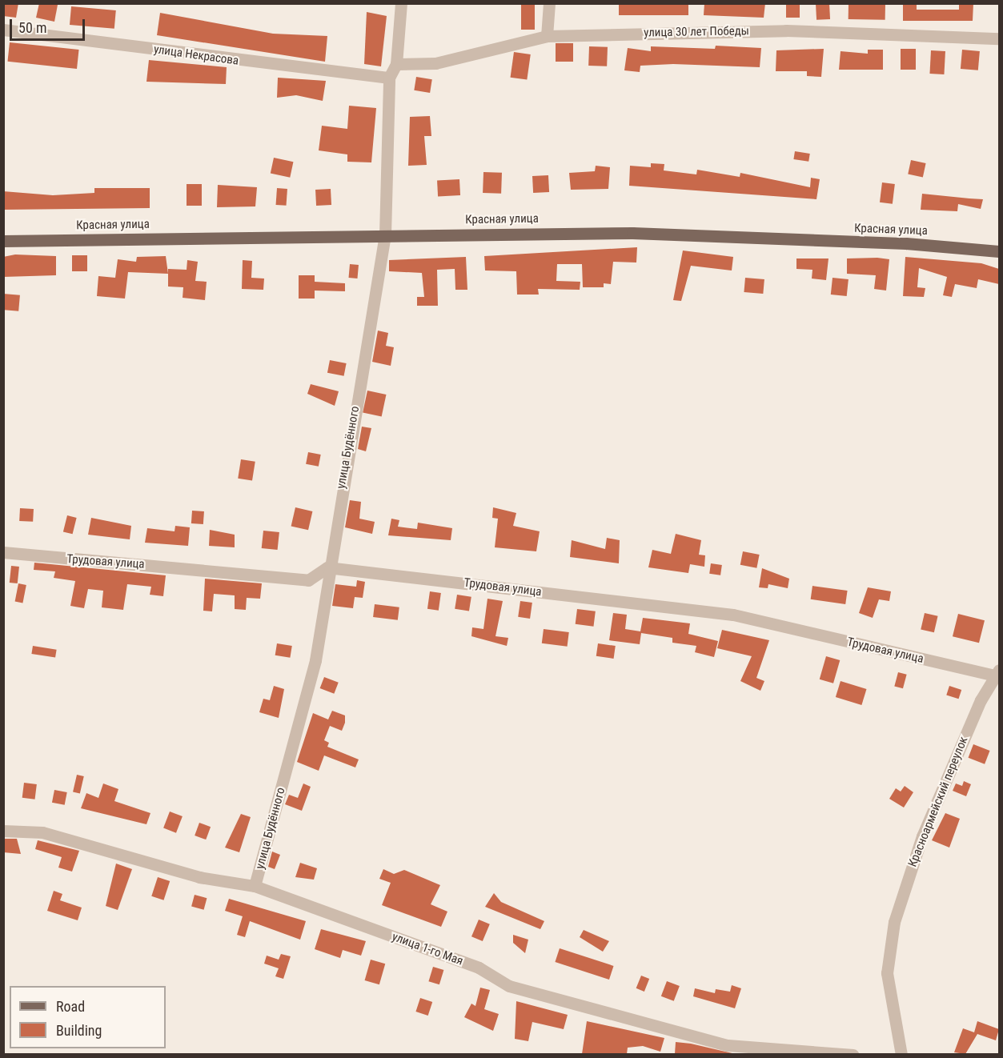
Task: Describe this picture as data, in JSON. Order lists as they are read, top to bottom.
{
  "streets": {
    "main road": ["Красная улица"],
    "street": [
      "улица 30 лет Победы",
      "улица Некрасова",
      "улица Будённого",
      "Трудовая улица",
      "Красноармейский переулок",
      "улица 1-го Мая"
    ]
  },
  "crossings": [
    ["улица 30 лет Победы", "улица Будённого"],
    ["улица Некрасова", "улица Будённого"],
    ["Красная улица", "улица Будённого"],
    ["улица Будённого", "Трудовая улица"],
    ["улица Будённого", "улица 1-го Мая"],
    ["Трудовая улица", "Красноармейский переулок"]
  ],
  "legend": ["Road", "Building"],
  "scale_bar": "50 m"
}
